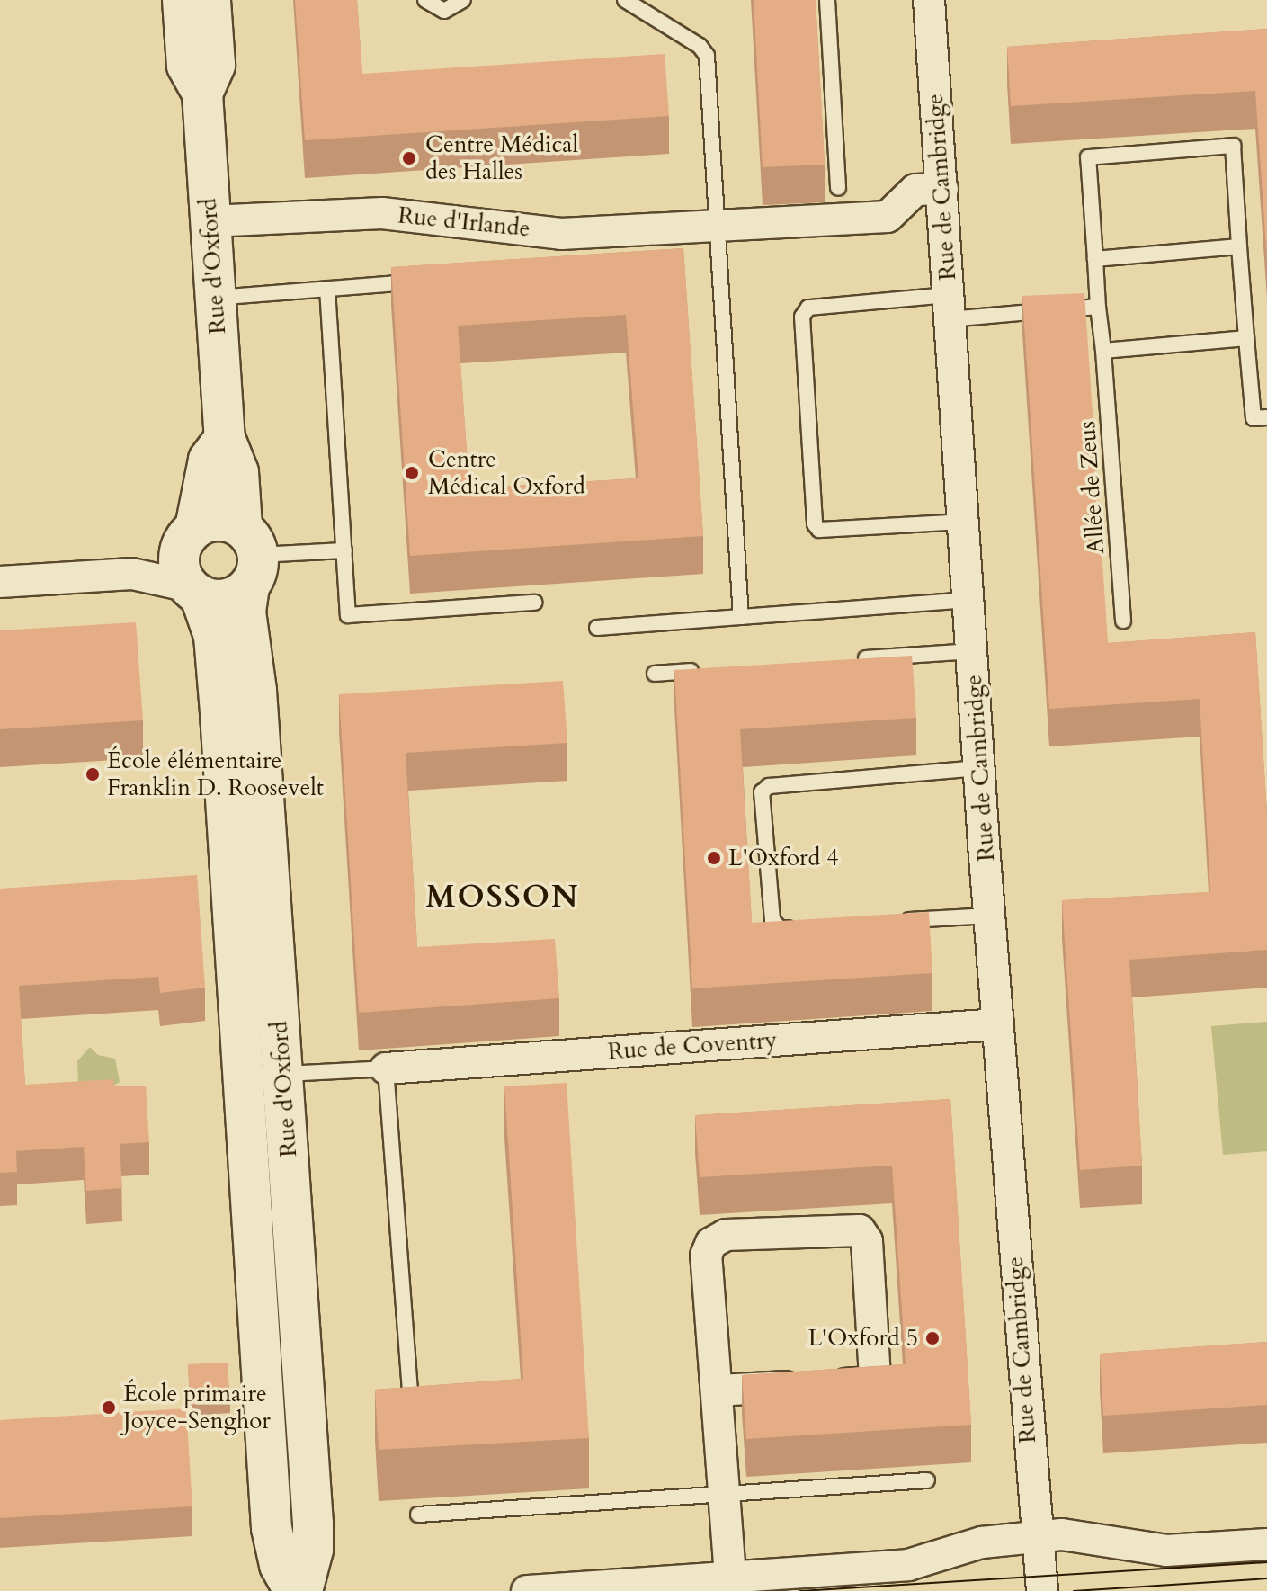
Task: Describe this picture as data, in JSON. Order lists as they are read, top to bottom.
{
  "streets": {
    "street": [
      "Rue de Cambridge",
      "Rue d'Irlande",
      "Rue d'Oxford",
      "Rue de Coventry"
    ],
    "lane": ["Allée de Zeus"]
  },
  "crossings": [
    ["Rue de Cambridge", "Rue d'Irlande"],
    ["Rue de Cambridge", "Rue de Coventry"],
    ["Rue d'Irlande", "Rue d'Oxford"]
  ],
  "districts": ["MOSSON"],
  "places": [
    "Centre Médical des Halles",
    "Centre Médical Oxford",
    "École élémentaire Franklin D. Roosevelt",
    "L'Oxford 4",
    "L'Oxford 5",
    "École primaire Joyce-Senghor"
  ]
}
